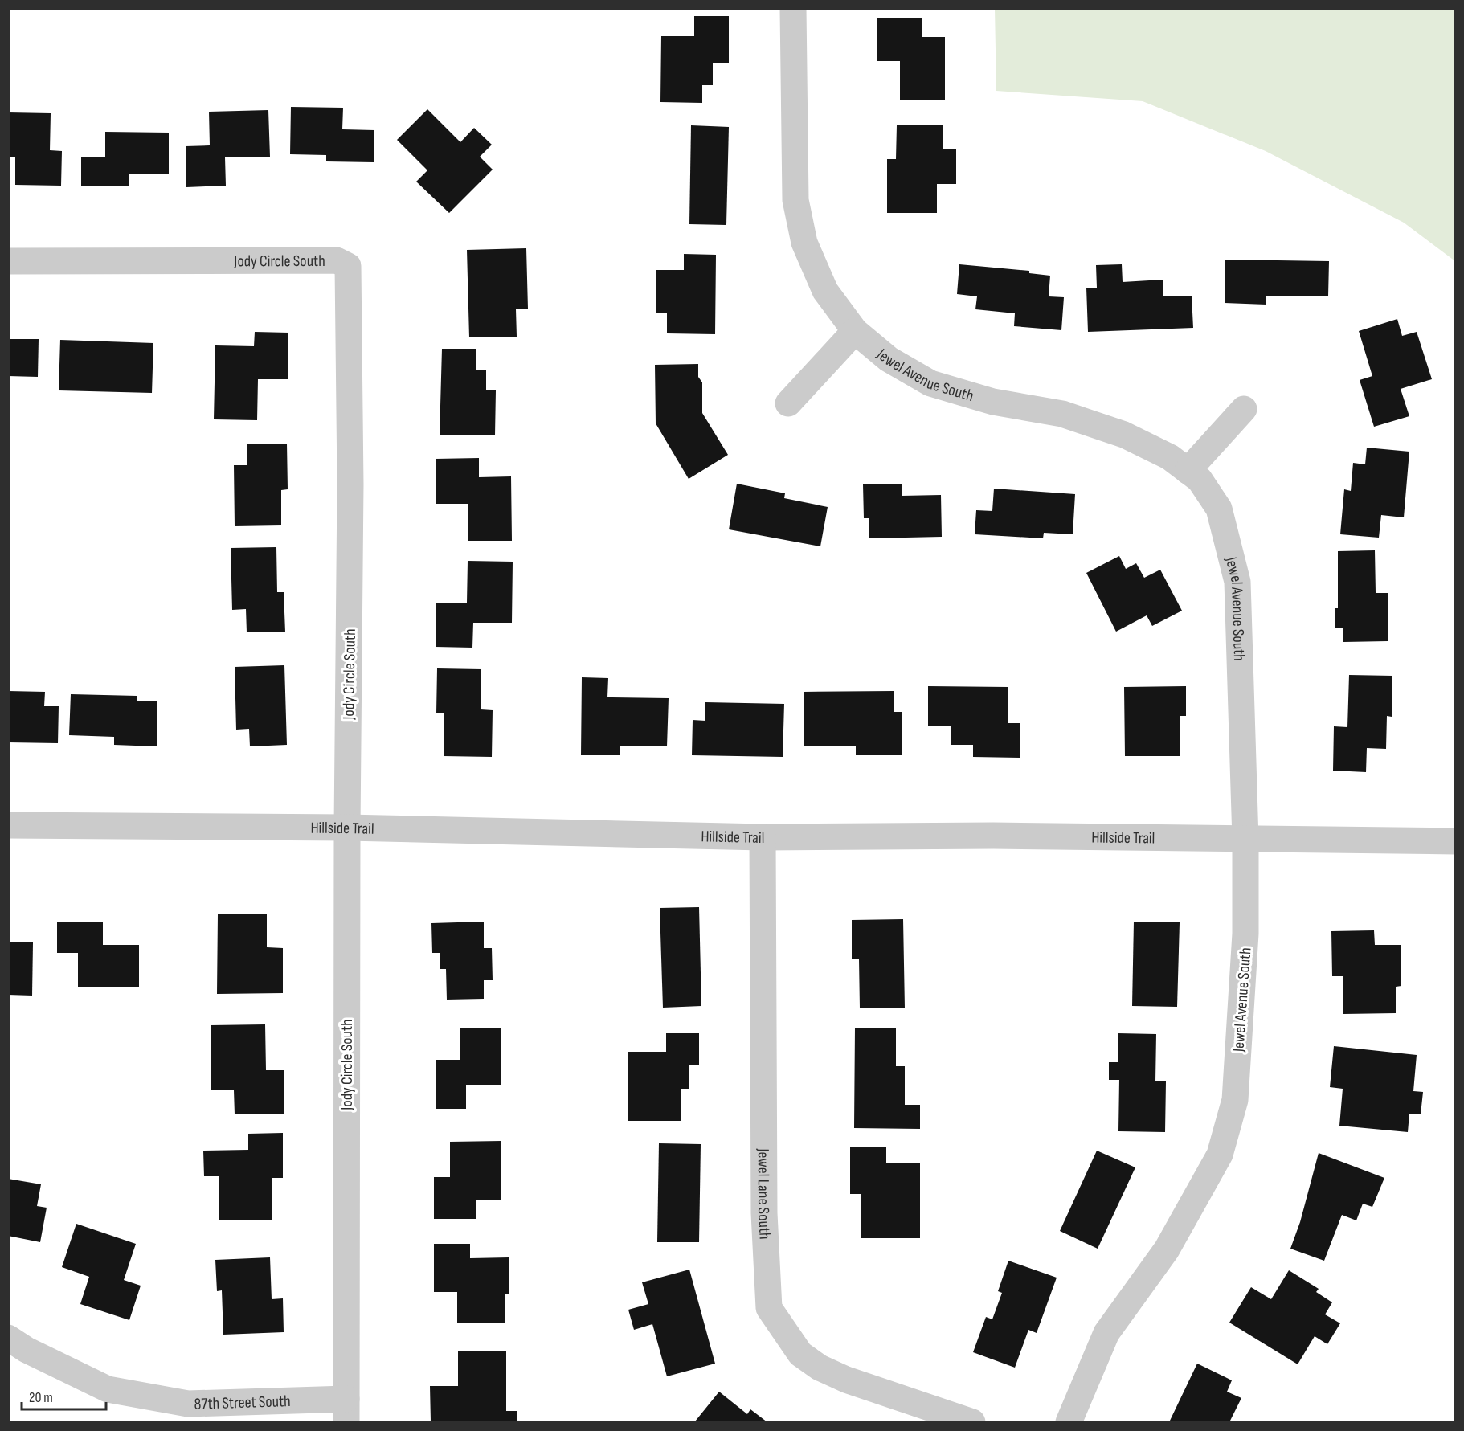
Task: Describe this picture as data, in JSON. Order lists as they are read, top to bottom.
{
  "streets": {
    "street": [
      "Jody Circle South",
      "Jewel Avenue South",
      "Hillside Trail",
      "Jewel Lane South",
      "87th Street South"
    ]
  },
  "crossings": [
    ["Jody Circle South", "Hillside Trail"],
    ["Jody Circle South", "87th Street South"],
    ["Jewel Avenue South", "Hillside Trail"],
    ["Hillside Trail", "Jewel Lane South"]
  ],
  "scale_bar": "20 m"
}
